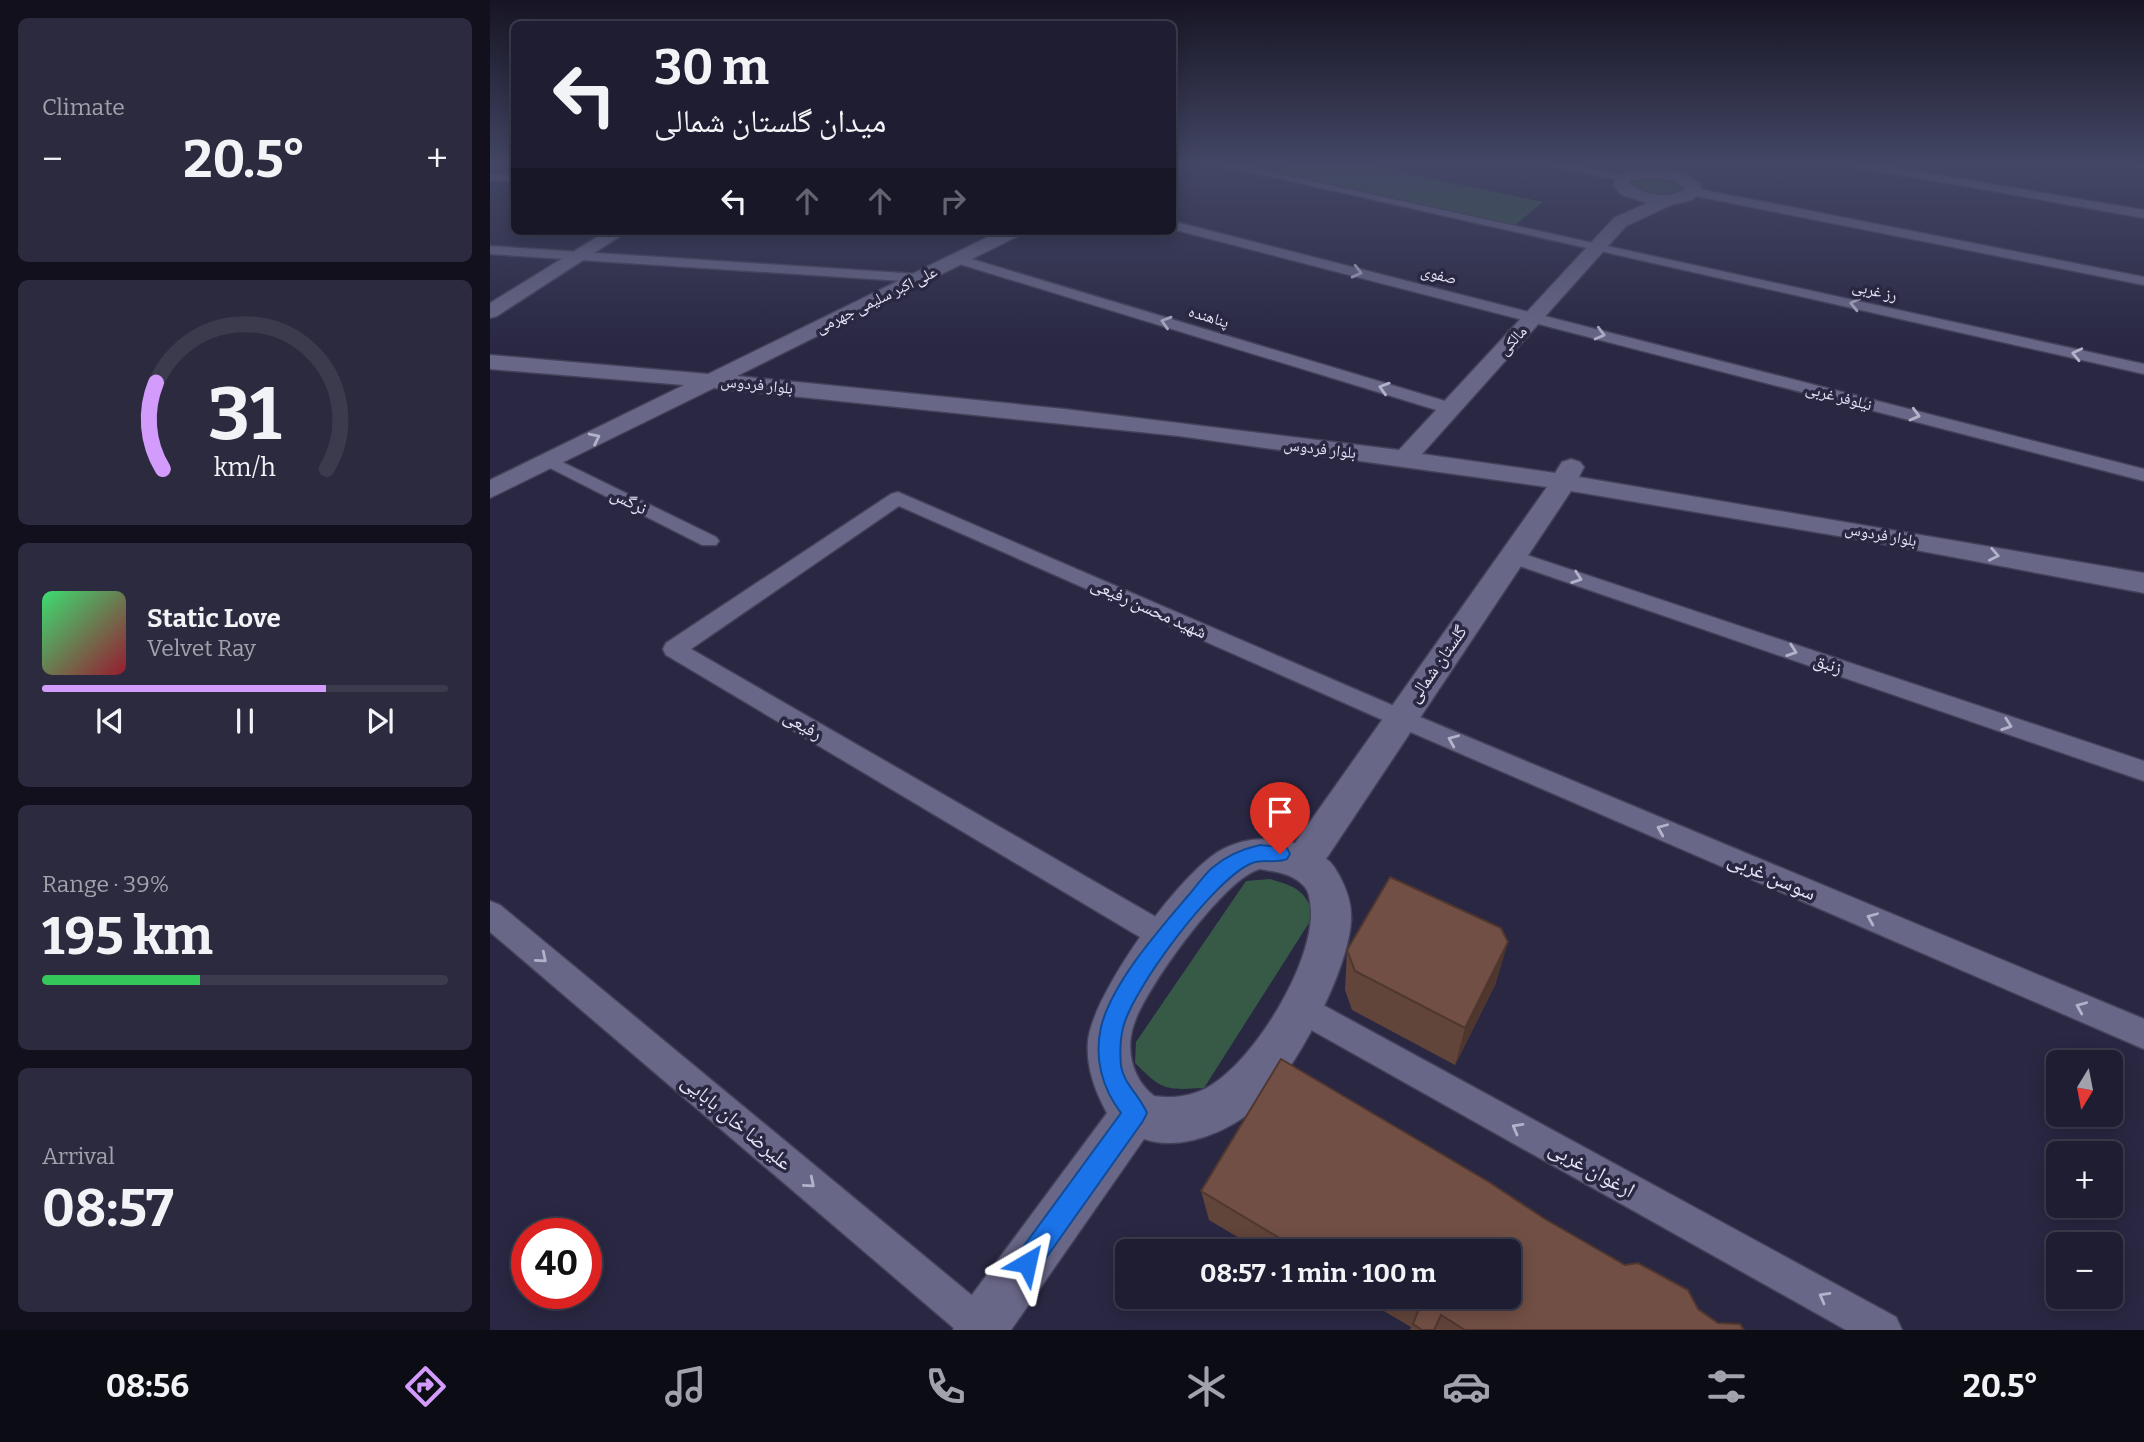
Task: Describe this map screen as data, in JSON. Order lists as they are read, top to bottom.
{
  "streets": {
    "main road": [
      "علی اکبر سلیمی جهرمی",
      "مالکی",
      "بلوار فردوس",
      "گلستان شمالی"
    ],
    "street": [
      "صفوی",
      "رز غربی",
      "پناهنده",
      "نیلوفر غربی",
      "نرگس",
      "شهید محسن رفیعی",
      "زنبق",
      "رفیعی",
      "سوسن غربی",
      "علیرضا خان بابایی",
      "ارغوان غربی"
    ]
  },
  "crossings": [
    ["صفوی", "مالکی"],
    ["صفوی", "نیلوفر غربی"],
    ["رز غربی", "مالکی"],
    ["علی اکبر سلیمی جهرمی", "پناهنده"],
    ["علی اکبر سلیمی جهرمی", "بلوار فردوس"],
    ["پناهنده", "مالکی"],
    ["مالکی", "بلوار فردوس"],
    ["مالکی", "نیلوفر غربی"],
    ["بلوار فردوس", "گلستان شمالی"],
    ["شهید محسن رفیعی", "گلستان شمالی"],
    ["شهید محسن رفیعی", "رفیعی"],
    ["شهید محسن رفیعی", "سوسن غربی"],
    ["گلستان شمالی", "زنبق"],
    ["گلستان شمالی", "سوسن غربی"]
  ],
  "one_way": [
    "صفوی",
    "پناهنده",
    "زنبق",
    "سوسن غربی",
    "علیرضا خان بابایی",
    "ارغوان غربی"
  ],
  "north": "bottom",
  "page": {
    "tile": [
      "Climate",
      ["Range · 39%", "195 km"],
      ["Arrival", "08:57"]
    ],
    "turn": ["30 m", "میدان گلستان شمالی"],
    "heat": ["−", "20.5°", "+"],
    "song": ["Static Love", "Velvet Ray"],
    "map_buttons": ["+", "−"],
    "limit": "40",
    "trip": "08:57 · 1 min · 100 m",
    "tabs": ["08:56", "20.5°"],
    "gauge": ["31", "km/h"]
  }
}
